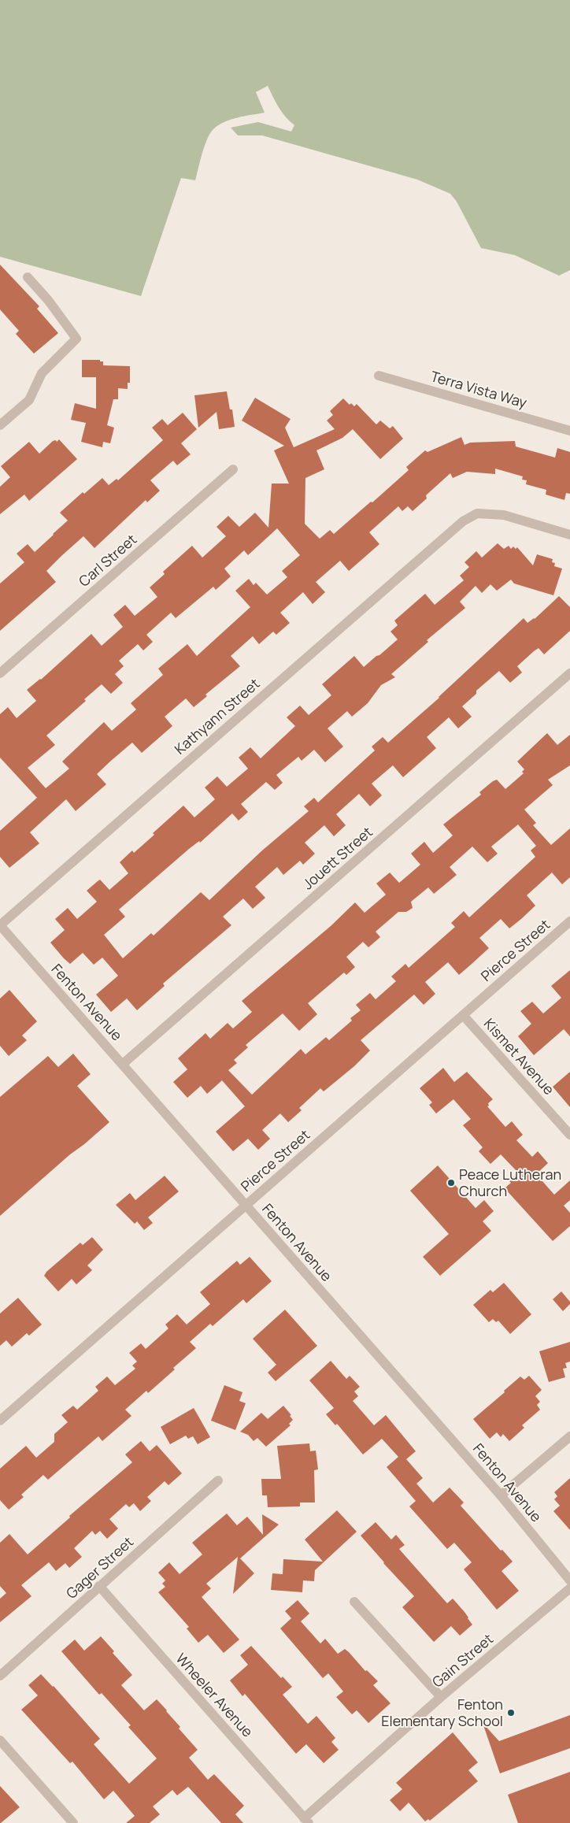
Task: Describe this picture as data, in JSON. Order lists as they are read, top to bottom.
{
  "streets": {
    "street": [
      "Terra Vista Way",
      "Carl Street",
      "Kathyann Street",
      "Jouett Street",
      "Pierce Street",
      "Fenton Avenue",
      "Kismet Avenue",
      "Gager Street",
      "Gain Street",
      "Wheeler Avenue"
    ]
  },
  "crossings": [
    ["Kathyann Street", "Fenton Avenue"],
    ["Jouett Street", "Fenton Avenue"],
    ["Pierce Street", "Fenton Avenue"],
    ["Pierce Street", "Kismet Avenue"],
    ["Gager Street", "Wheeler Avenue"],
    ["Gain Street", "Wheeler Avenue"]
  ],
  "places": ["Peace Lutheran Church", "Fenton Elementary School"]
}
